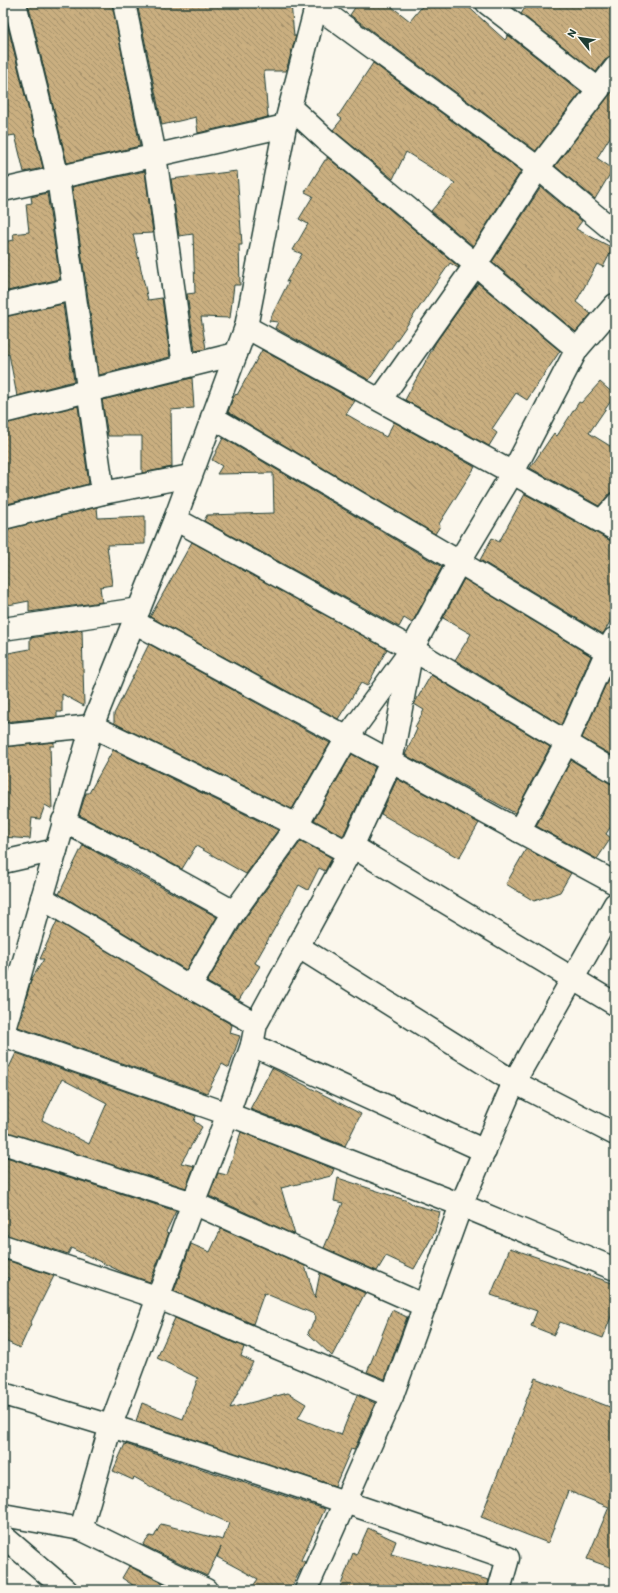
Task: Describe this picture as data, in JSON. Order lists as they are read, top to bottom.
{
  "north": "top left"
}
